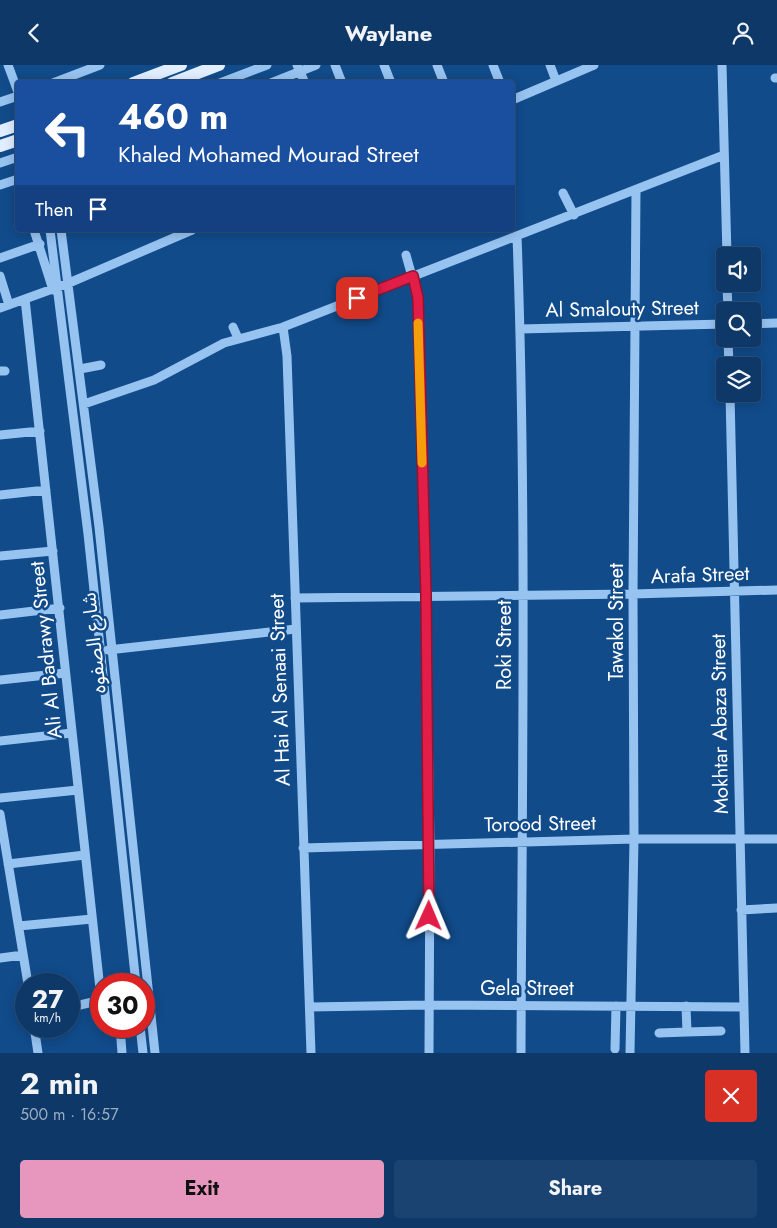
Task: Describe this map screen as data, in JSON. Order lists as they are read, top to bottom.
{
  "streets": {
    "street": [
      "Al Smalouty Street",
      "Arafa Street",
      "Tawakol Street",
      "شارع الصفوه",
      "Roki Street",
      "Ali Al Badrawy Street",
      "Al Hai Al Senaai Street",
      "Mokhtar Abaza Street",
      "Torood Street",
      "Gela Street"
    ]
  },
  "crossings": [
    ["Al Smalouty Street", "Tawakol Street"],
    ["Al Smalouty Street", "Roki Street"],
    ["Arafa Street", "Tawakol Street"],
    ["Arafa Street", "Roki Street"],
    ["Arafa Street", "Al Hai Al Senaai Street"],
    ["Arafa Street", "Mokhtar Abaza Street"],
    ["Tawakol Street", "Torood Street"],
    ["Tawakol Street", "Gela Street"],
    ["Roki Street", "Torood Street"],
    ["Roki Street", "Gela Street"],
    ["Al Hai Al Senaai Street", "Torood Street"],
    ["Al Hai Al Senaai Street", "Gela Street"],
    ["Mokhtar Abaza Street", "Torood Street"],
    ["Mokhtar Abaza Street", "Gela Street"]
  ],
  "page": {
    "header": "Waylane",
    "turn": ["460 m", "Khaled Mohamed Mourad Street"],
    "then": "Then",
    "speed": "27 km/h",
    "limit": "30",
    "heading": ["2 min", "500 m · 16:57"],
    "buttons": ["Exit", "Share"]
  }
}
